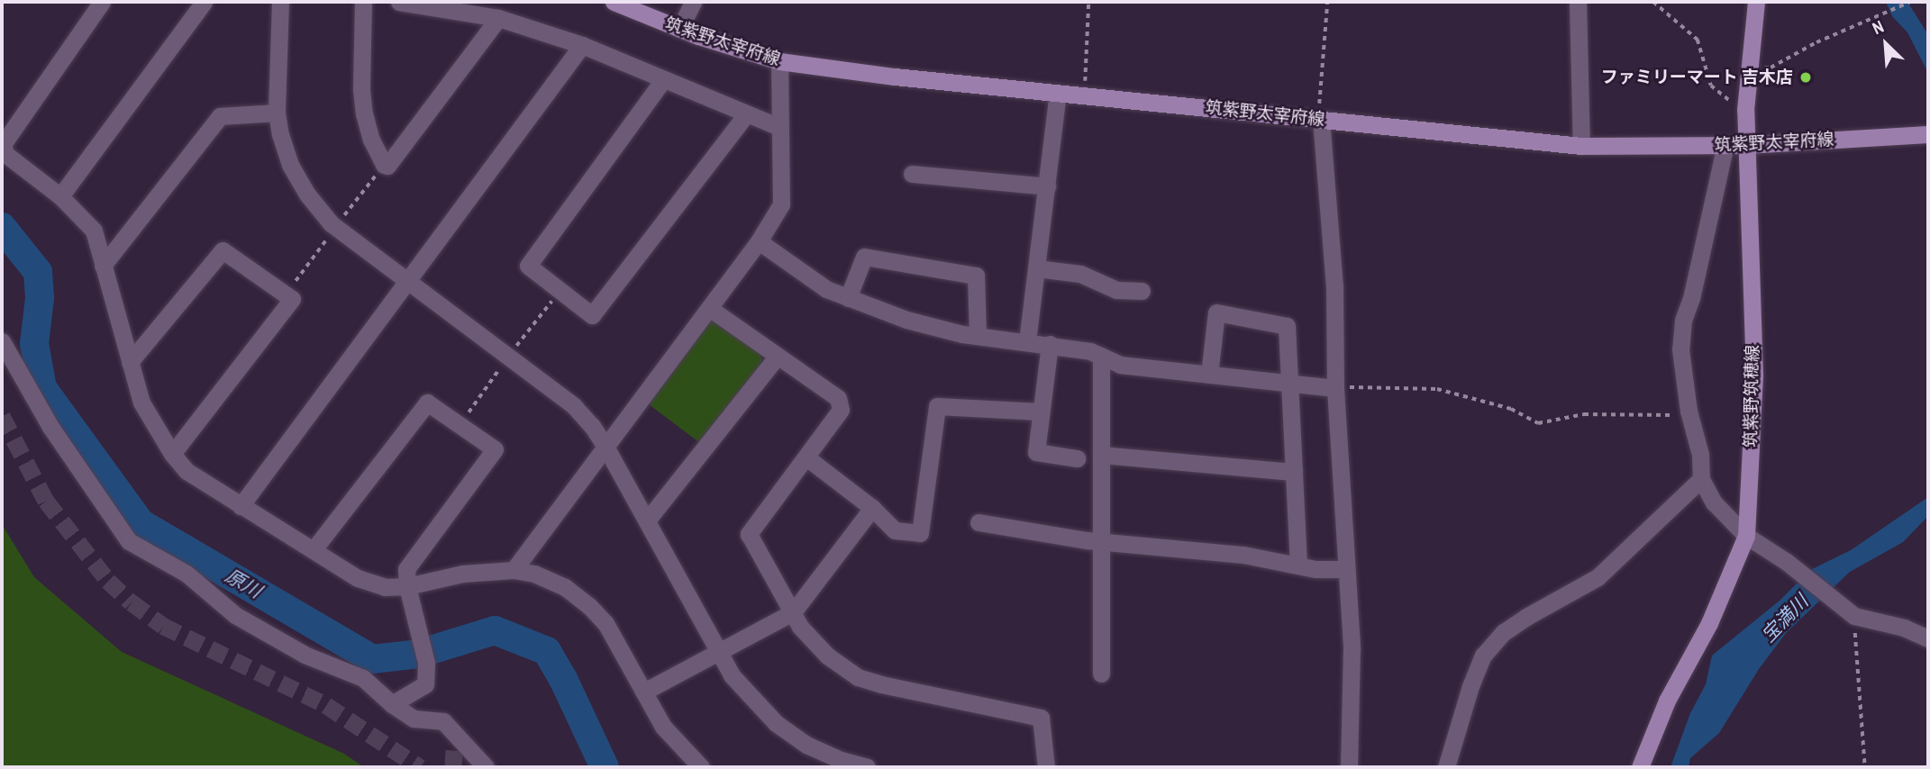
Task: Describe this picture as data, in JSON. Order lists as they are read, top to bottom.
{
  "streets": {
    "main road": ["筑紫野太宰府線", "筑紫野筑穂線"]
  },
  "crossings": [
    ["筑紫野太宰府線", "筑紫野筑穂線"]
  ],
  "water": ["原川", "宝満川"],
  "places": ["ファミリーマート 吉木店"],
  "north": "top left"
}
